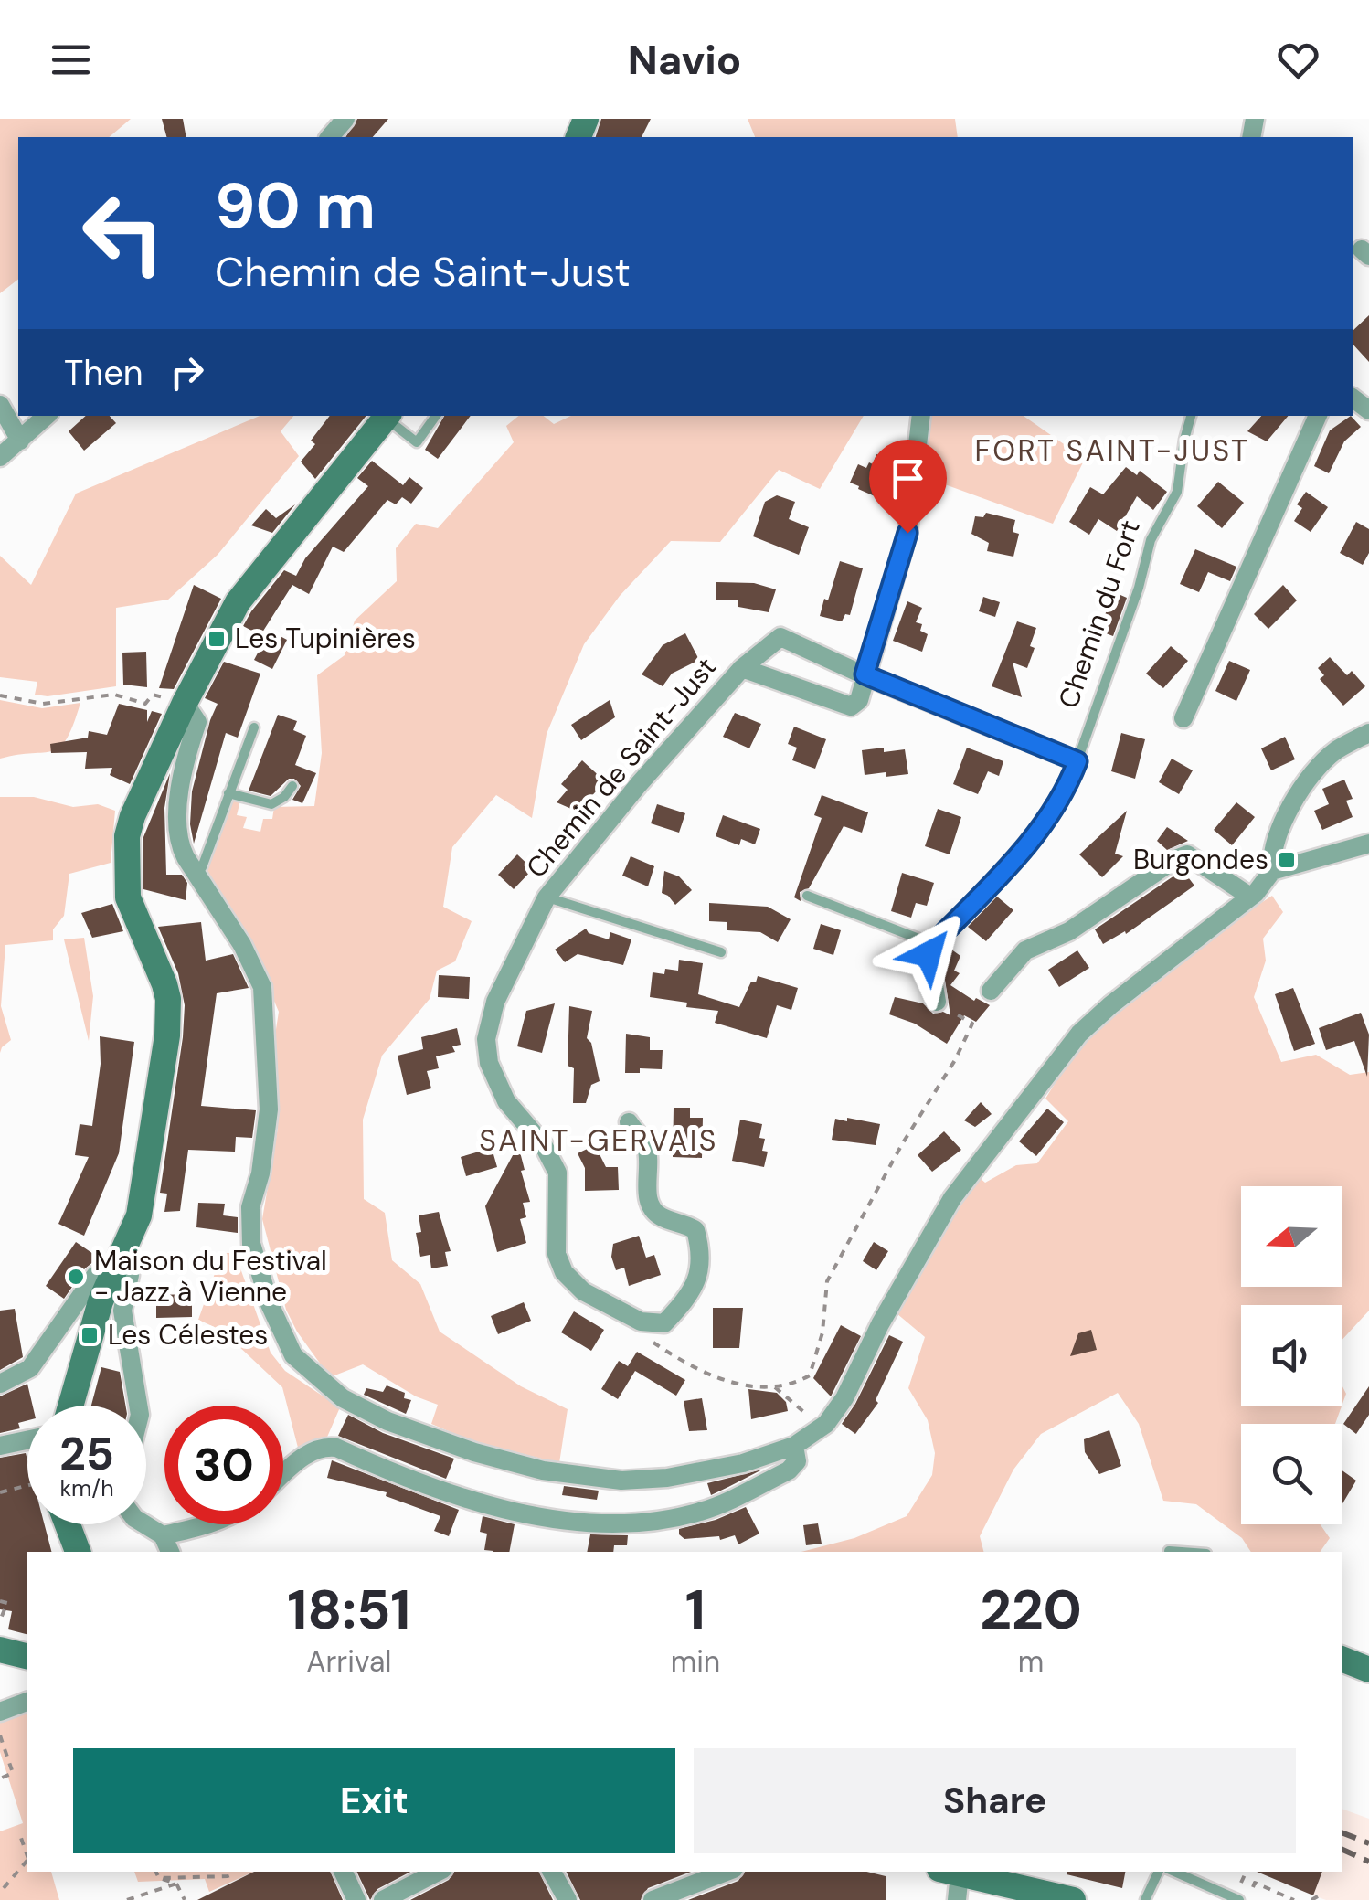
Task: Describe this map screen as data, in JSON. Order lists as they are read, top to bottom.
{
  "streets": {
    "street": ["Chemin du Fort", "Chemin de Saint-Just"]
  },
  "crossings": [
    ["Chemin du Fort", "Chemin de Saint-Just"]
  ],
  "districts": ["FORT SAINT-JUST", "SAINT-GERVAIS"],
  "places": {
    "transit": ["Les Tupinières", "Burgondes", "Les Célestes"],
    "other": ["Maison du Festival - Jazz à Vienne"]
  },
  "north": "left",
  "page": {
    "header": "Navio",
    "turn": ["90 m", "Chemin de Saint-Just"],
    "then": "Then",
    "speed": "25 km/h",
    "limit": "30",
    "eta": [
      "18:51",
      "Arrival",
      "1",
      "min",
      "220",
      "m"
    ],
    "buttons": ["Exit", "Share"]
  }
}
